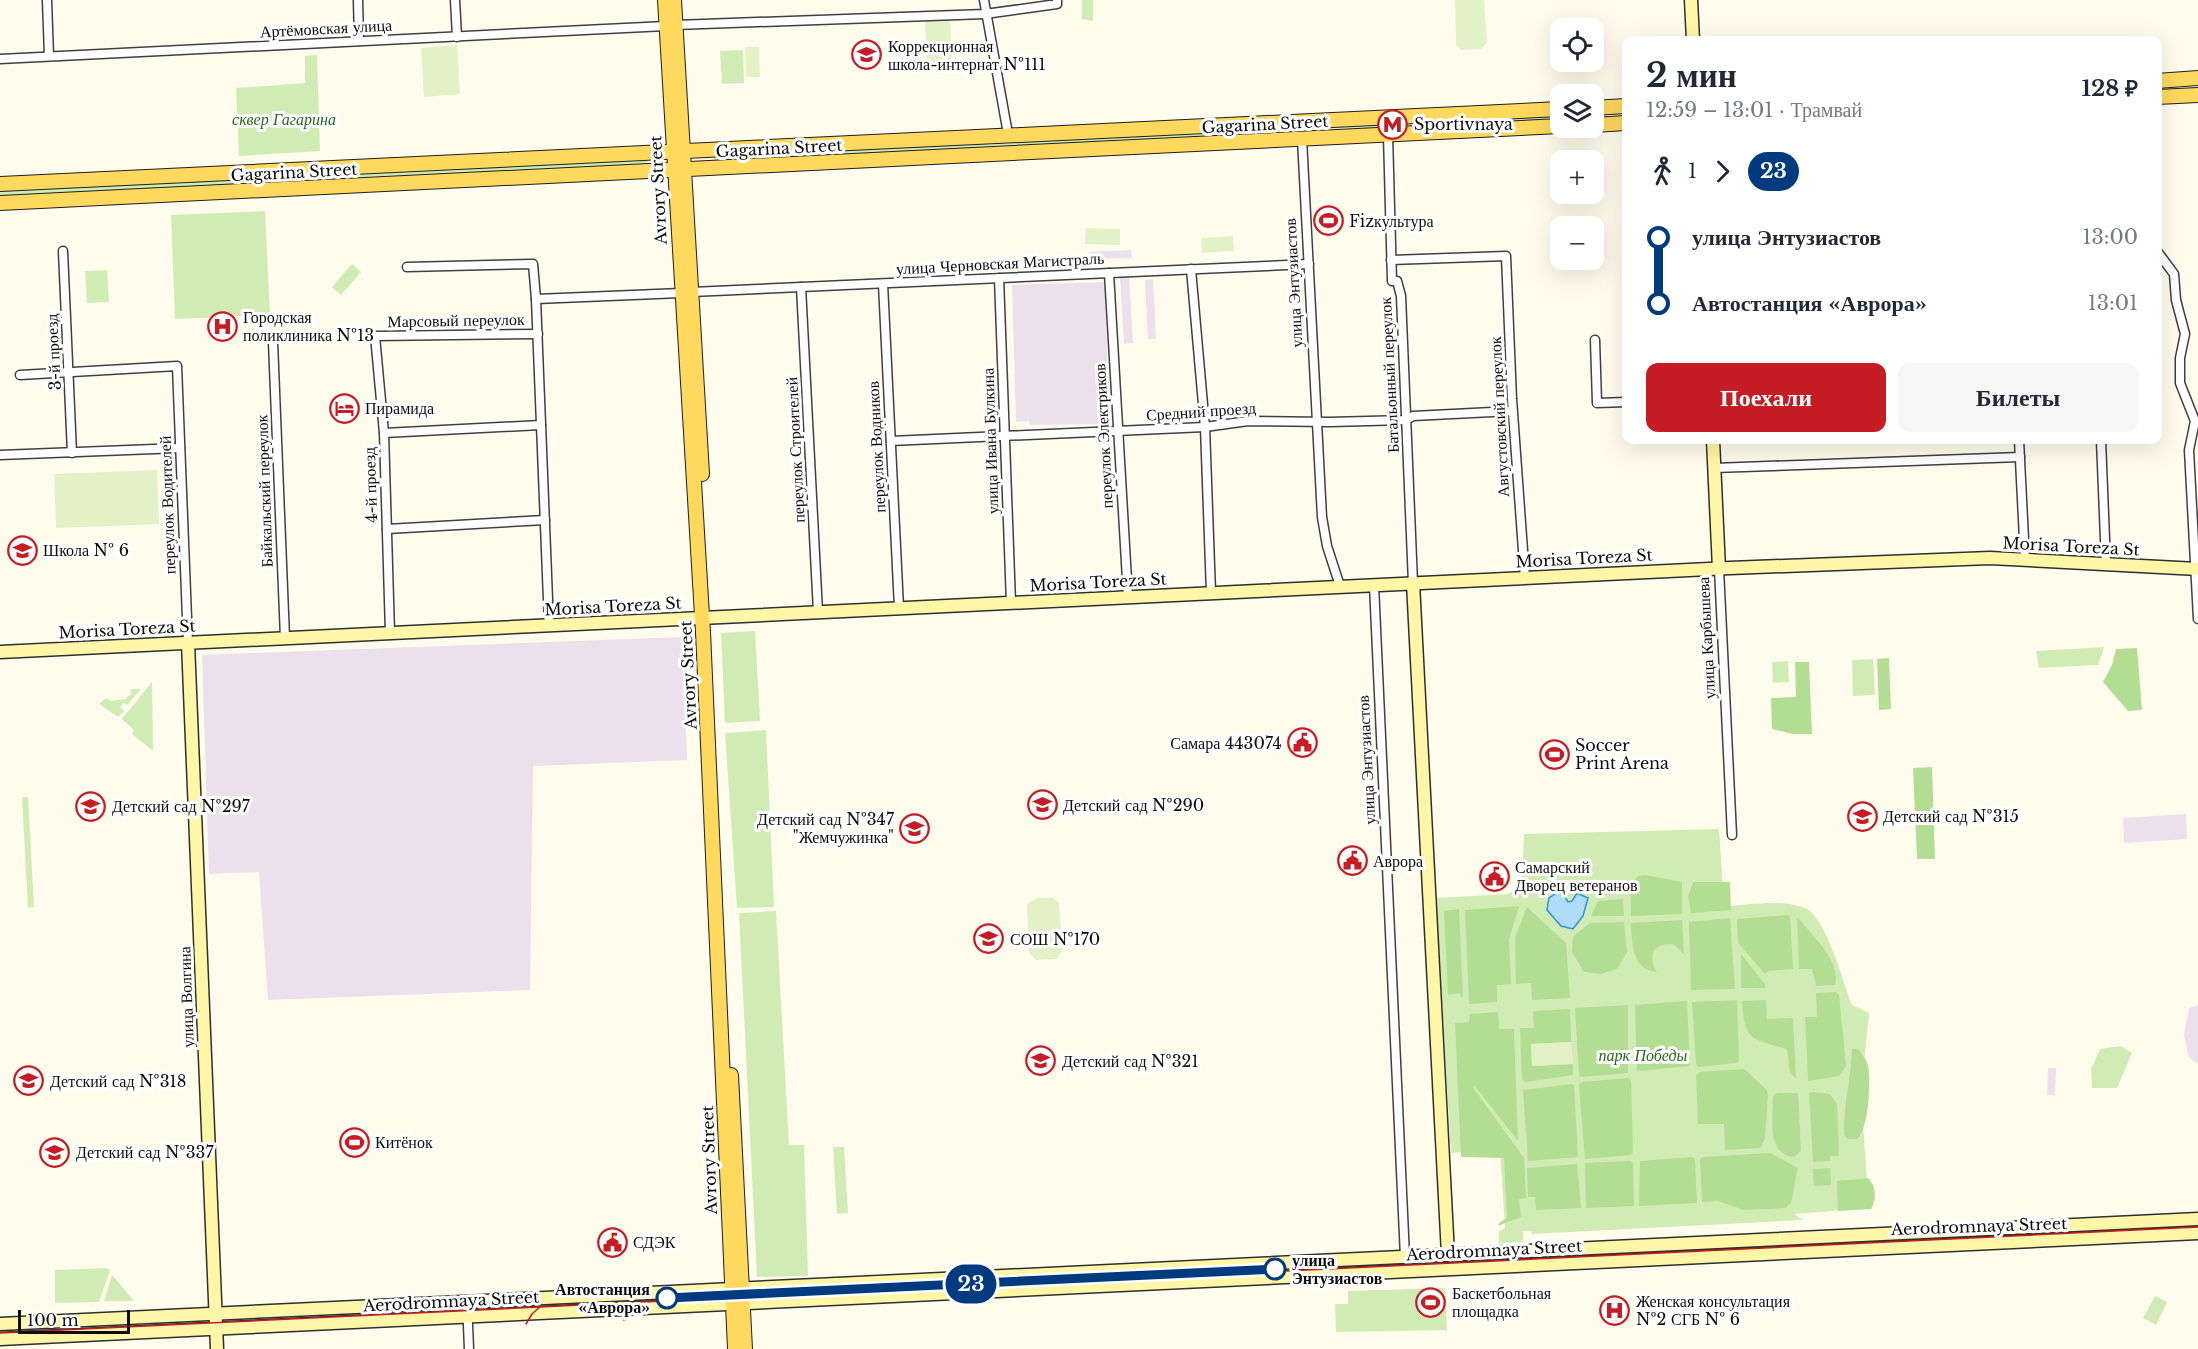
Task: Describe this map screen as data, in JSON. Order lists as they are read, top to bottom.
{
  "streets": {
    "main road": [
      "Gagarina Street",
      "Avrory Street",
      "улица Энтузиастов",
      "Morisa Toreza St",
      "улица Карбышева",
      "улица Волгина",
      "Aerodromnaya Street"
    ],
    "street": [
      "Артёмовская улица",
      "улица Черновская Магистраль",
      "Марсовый переулок",
      "3-й проезд",
      "Батальонный переулок",
      "Средний проезд",
      "Августовский переулок",
      "переулок Электриков",
      "улица Ивана Булкина",
      "переулок Водников",
      "переулок Строителей",
      "4-й проезд",
      "Байкальский переулок",
      "переулок Водителей"
    ]
  },
  "crossings": [
    ["Артёмовская улица", "Avrory Street"],
    ["Gagarina Street", "Avrory Street"],
    ["Gagarina Street", "улица Энтузиастов"],
    ["Gagarina Street", "Батальонный переулок"],
    ["Avrory Street", "улица Черновская Магистраль"],
    ["Avrory Street", "Morisa Toreza St"],
    ["Avrory Street", "Aerodromnaya Street"],
    ["улица Черновская Магистраль", "улица Энтузиастов"],
    ["улица Черновская Магистраль", "переулок Электриков"],
    ["улица Черновская Магистраль", "улица Ивана Булкина"],
    ["улица Черновская Магистраль", "переулок Водников"],
    ["улица Черновская Магистраль", "переулок Строителей"],
    ["улица Энтузиастов", "Средний проезд"],
    ["улица Энтузиастов", "Morisa Toreza St"],
    ["улица Энтузиастов", "Aerodromnaya Street"],
    ["Марсовый переулок", "4-й проезд"],
    ["3-й проезд", "переулок Водителей"],
    ["Батальонный переулок", "Средний проезд"],
    ["Батальонный переулок", "Августовский переулок"],
    ["Батальонный переулок", "Morisa Toreza St"],
    ["Средний проезд", "Августовский переулок"],
    ["Средний проезд", "переулок Электриков"],
    ["Средний проезд", "улица Ивана Булкина"],
    ["Средний проезд", "переулок Водников"],
    ["Августовский переулок", "Morisa Toreza St"],
    ["переулок Электриков", "Morisa Toreza St"],
    ["улица Ивана Булкина", "Morisa Toreza St"],
    ["переулок Водников", "Morisa Toreza St"],
    ["переулок Строителей", "Morisa Toreza St"],
    ["4-й проезд", "Morisa Toreza St"],
    ["Байкальский переулок", "Morisa Toreza St"],
    ["переулок Водителей", "Morisa Toreza St"],
    ["переулок Водителей", "улица Волгина"],
    ["Morisa Toreza St", "улица Карбышева"],
    ["Morisa Toreza St", "улица Волгина"],
    ["улица Волгина", "Aerodromnaya Street"]
  ],
  "parks": ["сквер Гагарина", "парк Победы"],
  "places": {
    "school or university": [
      "Коррекционная школа-интернат №111",
      "Школа № 6",
      "Детский сад №290",
      "Детский сад №297",
      "Детский сад №315",
      "Детский сад №347 \"Жемчужинка\"",
      "СОШ №170",
      "Детский сад №321",
      "Детский сад №318",
      "Детский сад №337"
    ],
    "metro station": ["Sportivnaya"],
    "sports": [
      "Fizкультура",
      "Soccer Print Arena",
      "Китёнок",
      "Баскетбольная площадка"
    ],
    "hospital": ["Городская поликлиника №13", "Женская консультация №2 СГБ № 6"],
    "hotel": ["Пирамида"],
    "public building": [
      "Самара 443074",
      "Аврора",
      "Самарский Дворец ветеранов",
      "СДЭК"
    ],
    "other": ["улица Энтузиастов", "Автостанция «Аврора»"]
  },
  "lines": ["tram line 23"],
  "scale_bar": "100 m",
  "page": {
    "on_map": "23",
    "map_buttons": ["+", "−"],
    "heading": ["2 мин", "12:59 – 13:01 · Трамвай", "128 ₽"],
    "legs": ["1", "23"],
    "list": [
      {
        "name": "улица Энтузиастов",
        "value": "13:00"
      },
      {
        "name": "Автостанция «Аврора»",
        "value": "13:01"
      }
    ],
    "buttons": ["Поехали", "Билеты"],
    "scale": "100 m"
  }
}
